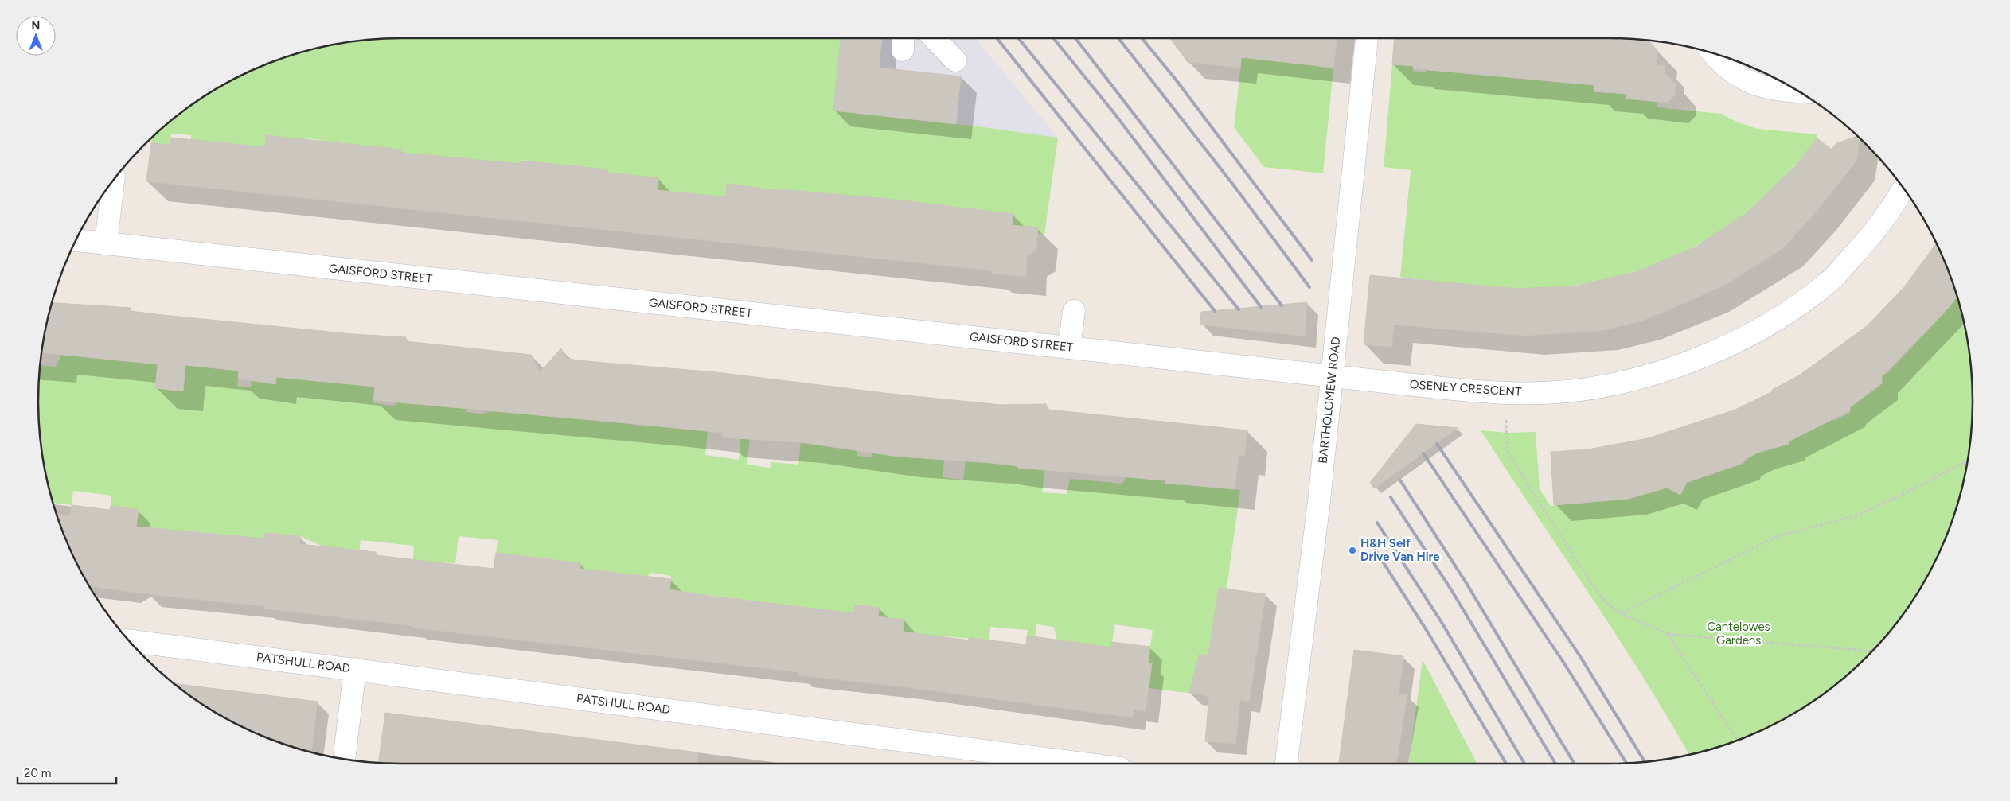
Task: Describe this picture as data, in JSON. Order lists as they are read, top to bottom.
{
  "streets": {
    "street": [
      "GAISFORD STREET",
      "OSENEY CRESCENT",
      "BARTHOLOMEW ROAD",
      "PATSHULL ROAD"
    ]
  },
  "crossings": [
    ["GAISFORD STREET", "OSENEY CRESCENT"],
    ["GAISFORD STREET", "BARTHOLOMEW ROAD"],
    ["OSENEY CRESCENT", "BARTHOLOMEW ROAD"]
  ],
  "parks": ["Cantelowes Gardens"],
  "places": ["H&H Self Drive Van Hire"],
  "scale_bar": "20 m",
  "north": "top"
}
